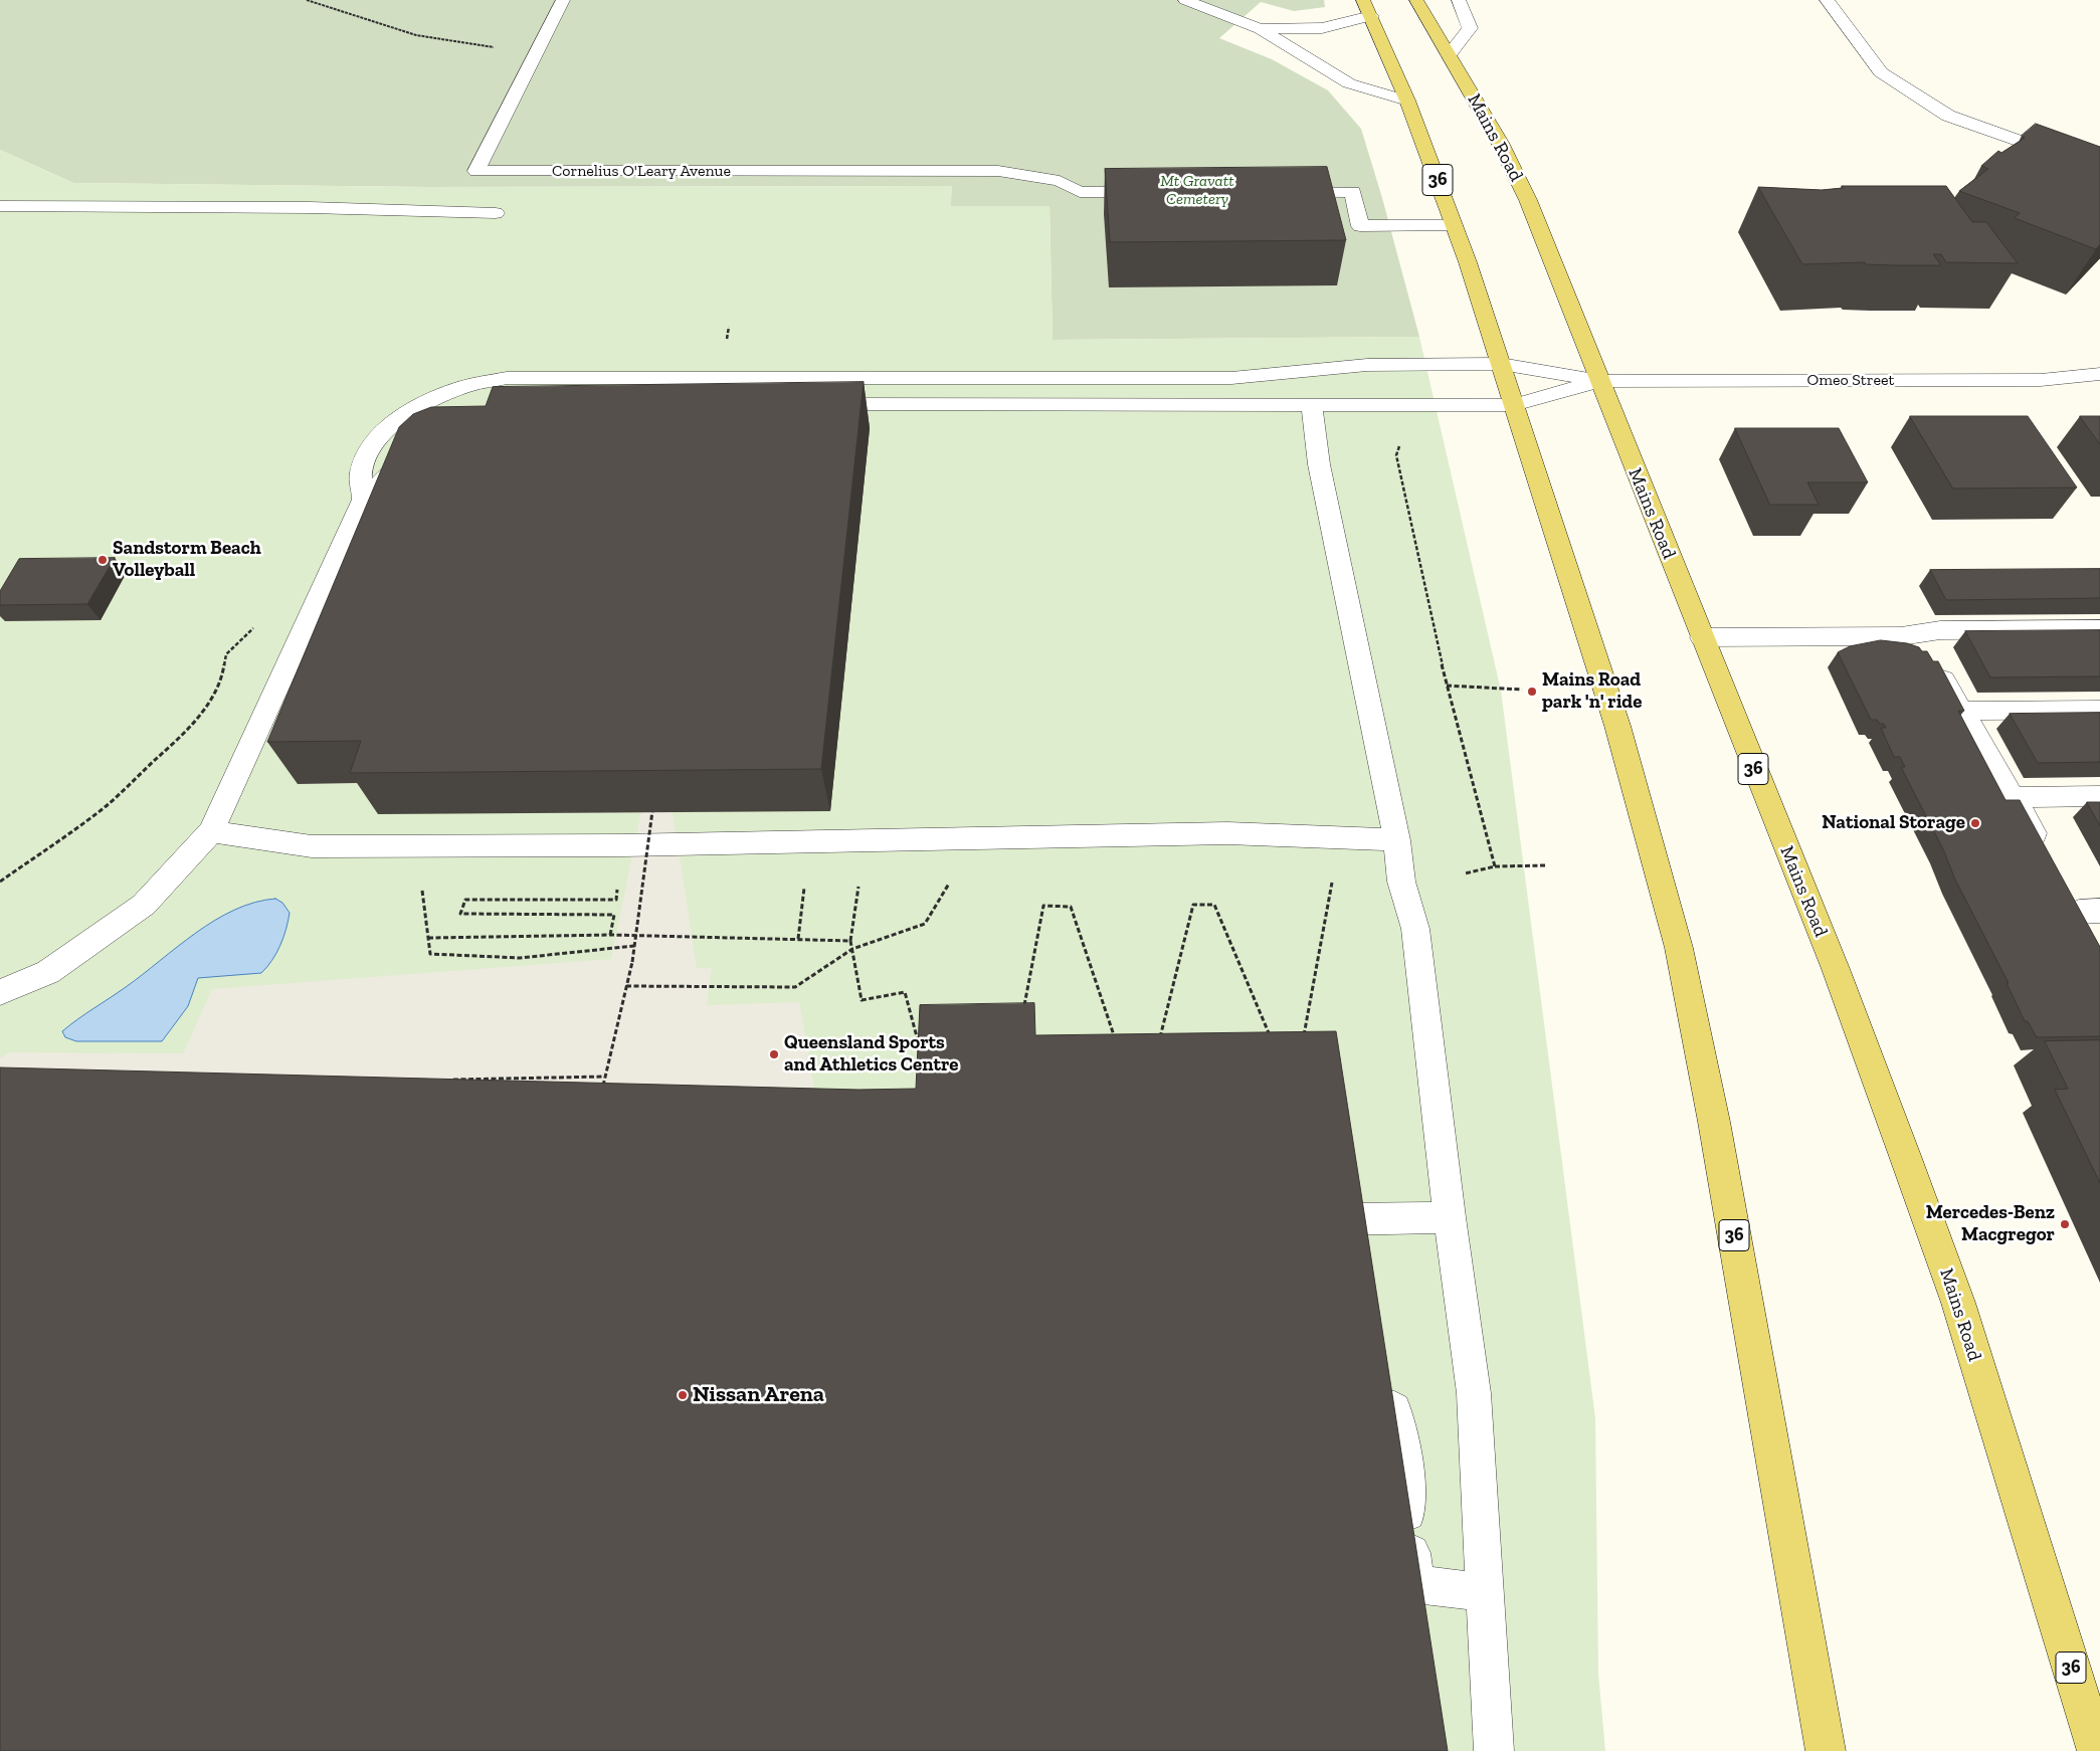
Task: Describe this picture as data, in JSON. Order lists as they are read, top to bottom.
{
  "streets": {
    "main road": ["Mains Road", "36"],
    "street": ["Cornelius O'Leary Avenue", "Omeo Street"]
  },
  "crossings": [
    ["Mains Road", "Omeo Street"]
  ],
  "parks": ["Mt Gravatt Cemetery"],
  "places": [
    "Sandstorm Beach Volleyball",
    "Mains Road park 'n' ride",
    "National Storage",
    "Queensland Sports and Athletics Centre",
    "Mercedes-Benz Macgregor",
    "Nissan Arena"
  ]
}
